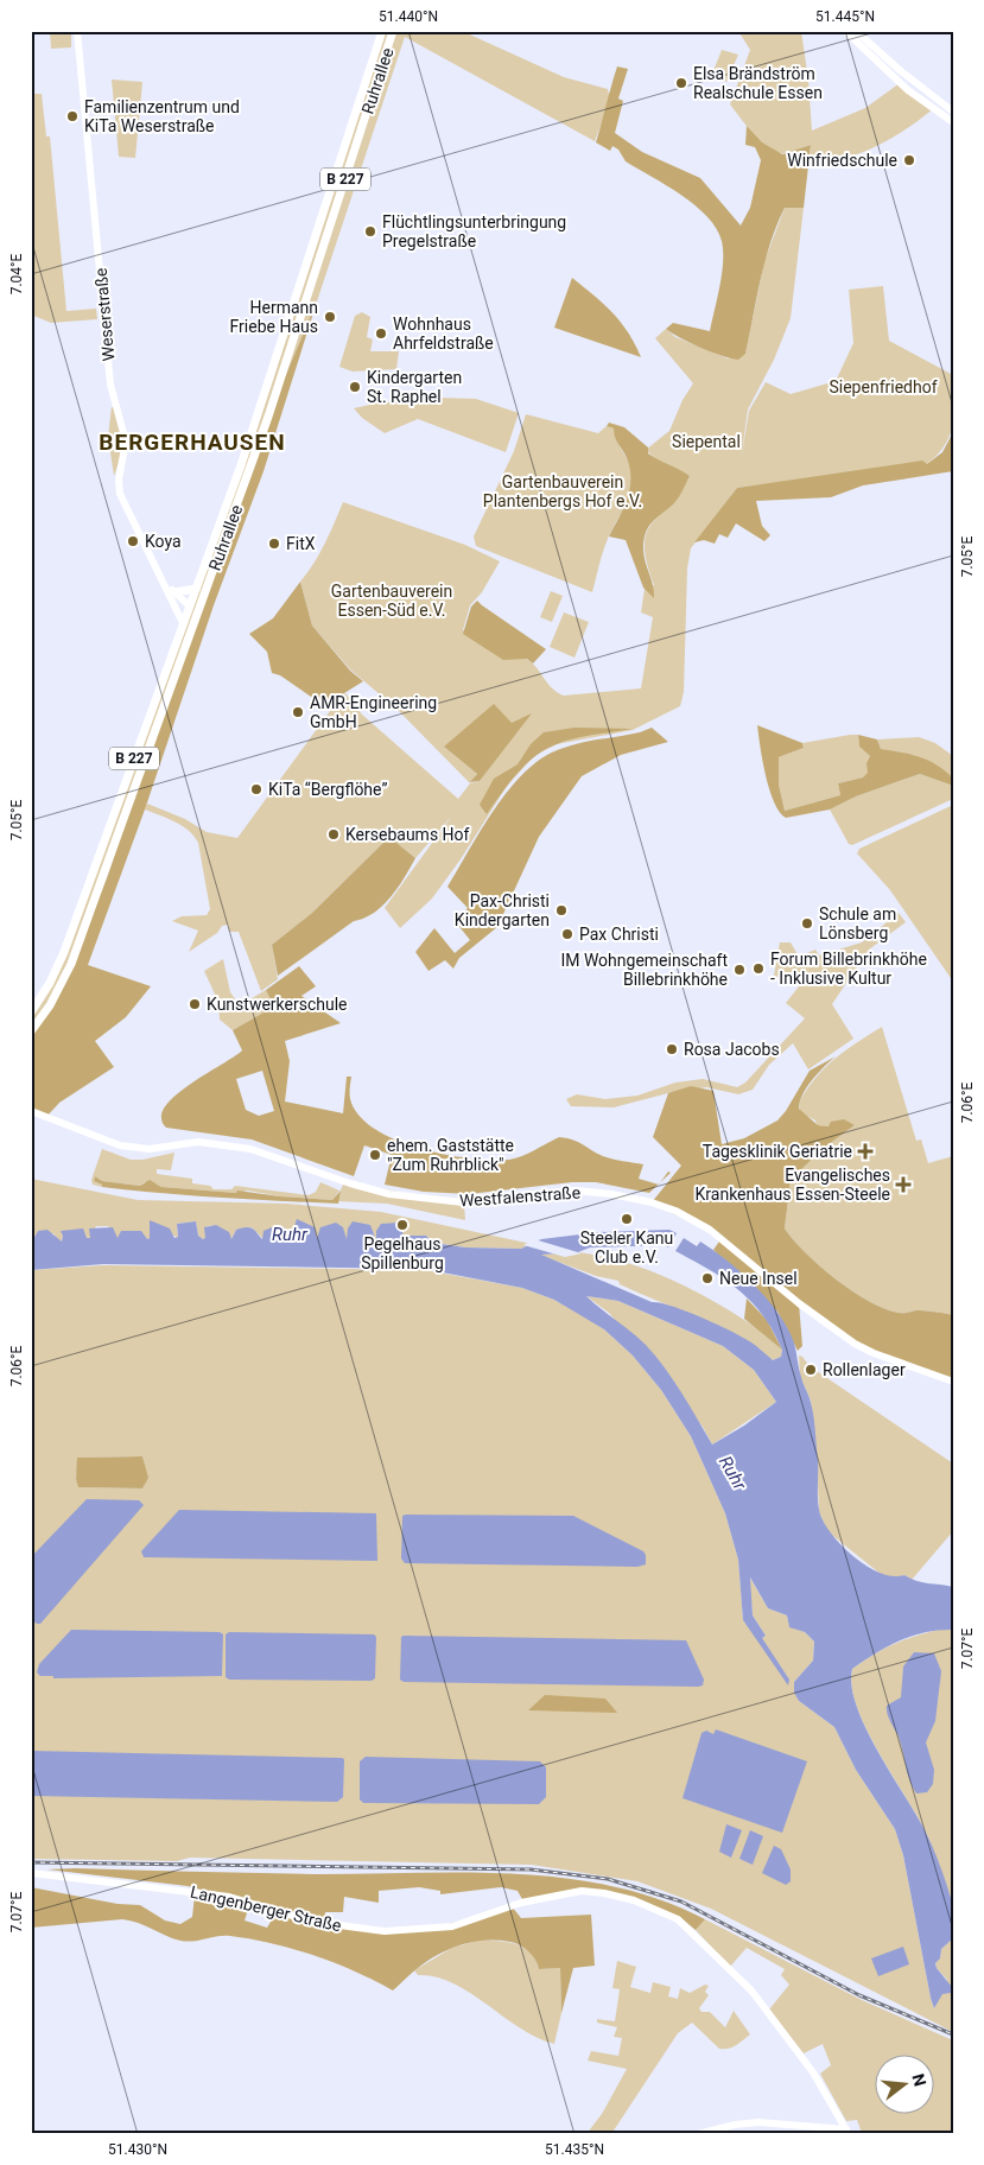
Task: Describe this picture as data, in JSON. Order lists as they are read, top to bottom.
{
  "streets": {
    "main road": [
      "Ruhrallee",
      "B 227",
      "Weserstraße",
      "Westfalenstraße",
      "Langenberger Straße"
    ]
  },
  "crossings": [
    ["Ruhrallee", "Weserstraße"]
  ],
  "districts": ["BERGERHAUSEN"],
  "water": ["Ruhr"],
  "parks": [
    "Siepenfriedhof",
    "Siepental",
    "Gartenbauverein Plantenbergs Hof e.V.",
    "Gartenbauverein Essen-Süd e.V."
  ],
  "places": {
    "other": [
      "Elsa Brändström Realschule Essen",
      "Familienzentrum und KiTa Weserstraße",
      "Winfriedschule",
      "Flüchtlingsunterbringung Pregelstraße",
      "Hermann Friebe Haus",
      "Wohnhaus Ahrfeldstraße",
      "Kindergarten St. Raphel",
      "Koya",
      "FitX",
      "AMR-Engineering GmbH",
      "KiTa “Bergflöhe”",
      "Kersebaums Hof",
      "Pax-Christi Kindergarten",
      "Schule am Lönsberg",
      "Pax Christi",
      "Forum Billebrinkhöhe - Inklusive Kultur",
      "IM Wohngemeinschaft Billebrinkhöhe",
      "Kunstwerkerschule",
      "Rosa Jacobs",
      "ehem. Gaststätte \"Zum Ruhrblick\"",
      "Steeler Kanu Club e.V.",
      "Pegelhaus Spillenburg",
      "Neue Insel",
      "Rollenlager"
    ],
    "health": ["Tagesklinik Geriatrie", "Evangelisches Krankenhaus Essen-Steele"]
  },
  "north": "right",
  "coordinates": [
    "51.440°N",
    "51.445°N",
    "7.04°E",
    "7.05°E",
    "7.06°E",
    "7.07°E",
    "51.430°N",
    "51.435°N"
  ]
}
